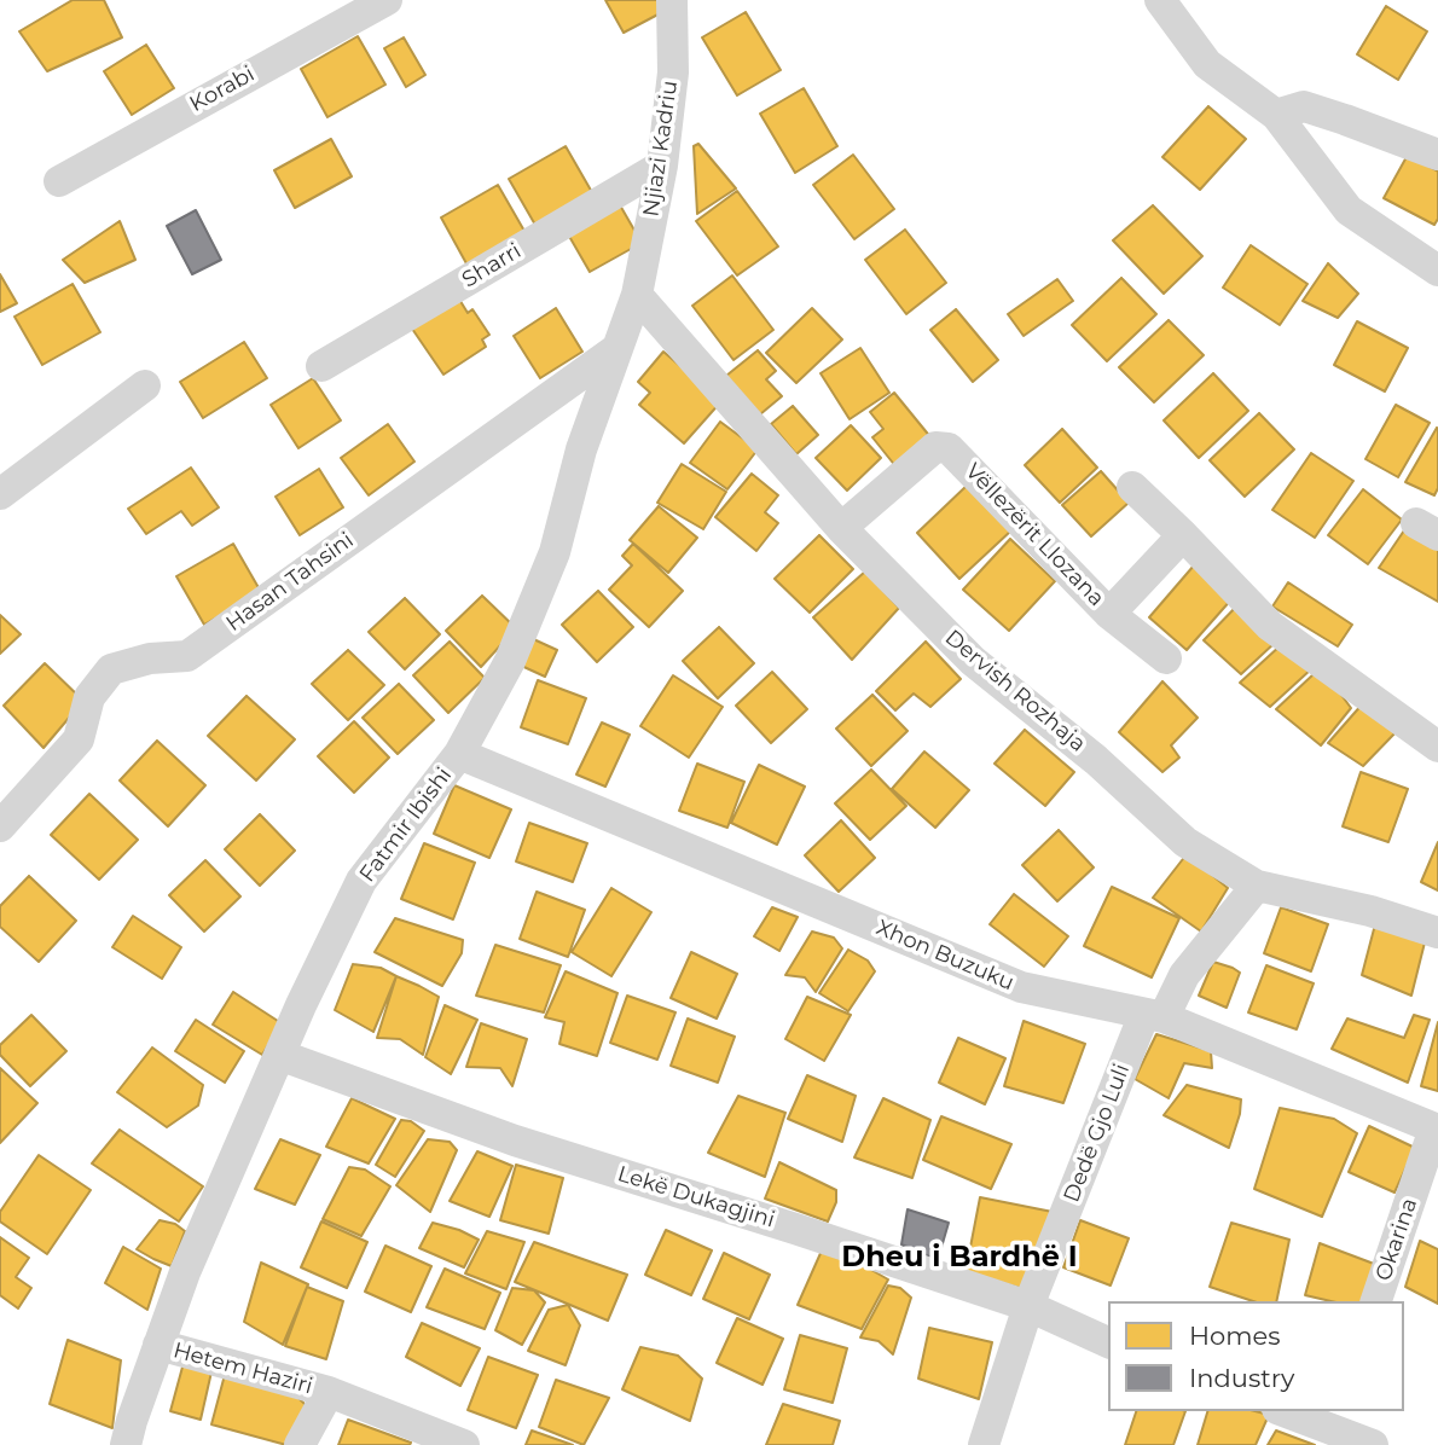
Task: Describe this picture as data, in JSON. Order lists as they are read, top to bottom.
{
  "streets": {
    "street": [
      "Korabi",
      "Njiazi Kadriu",
      "Sharri",
      "Vëllezërit Llozana",
      "Hasan Tahsini",
      "Dervish Rozhaja",
      "Fatmir Ibishi",
      "Xhon Buzuku",
      "Dedë Gjo Luli",
      "Lekë Dukagjini",
      "Okarina",
      "Hetem Haziri"
    ]
  },
  "crossings": [
    ["Njiazi Kadriu", "Sharri"],
    ["Njiazi Kadriu", "Dervish Rozhaja"],
    ["Njiazi Kadriu", "Fatmir Ibishi"],
    ["Vëllezërit Llozana", "Dervish Rozhaja"],
    ["Hasan Tahsini", "Fatmir Ibishi"],
    ["Dervish Rozhaja", "Fatmir Ibishi"],
    ["Dervish Rozhaja", "Dedë Gjo Luli"],
    ["Fatmir Ibishi", "Xhon Buzuku"],
    ["Fatmir Ibishi", "Lekë Dukagjini"],
    ["Fatmir Ibishi", "Hetem Haziri"],
    ["Xhon Buzuku", "Dedë Gjo Luli"],
    ["Xhon Buzuku", "Okarina"],
    ["Dedë Gjo Luli", "Lekë Dukagjini"]
  ],
  "districts": ["Dheu i Bardhë I"],
  "legend": ["Homes", "Industry"]
}
